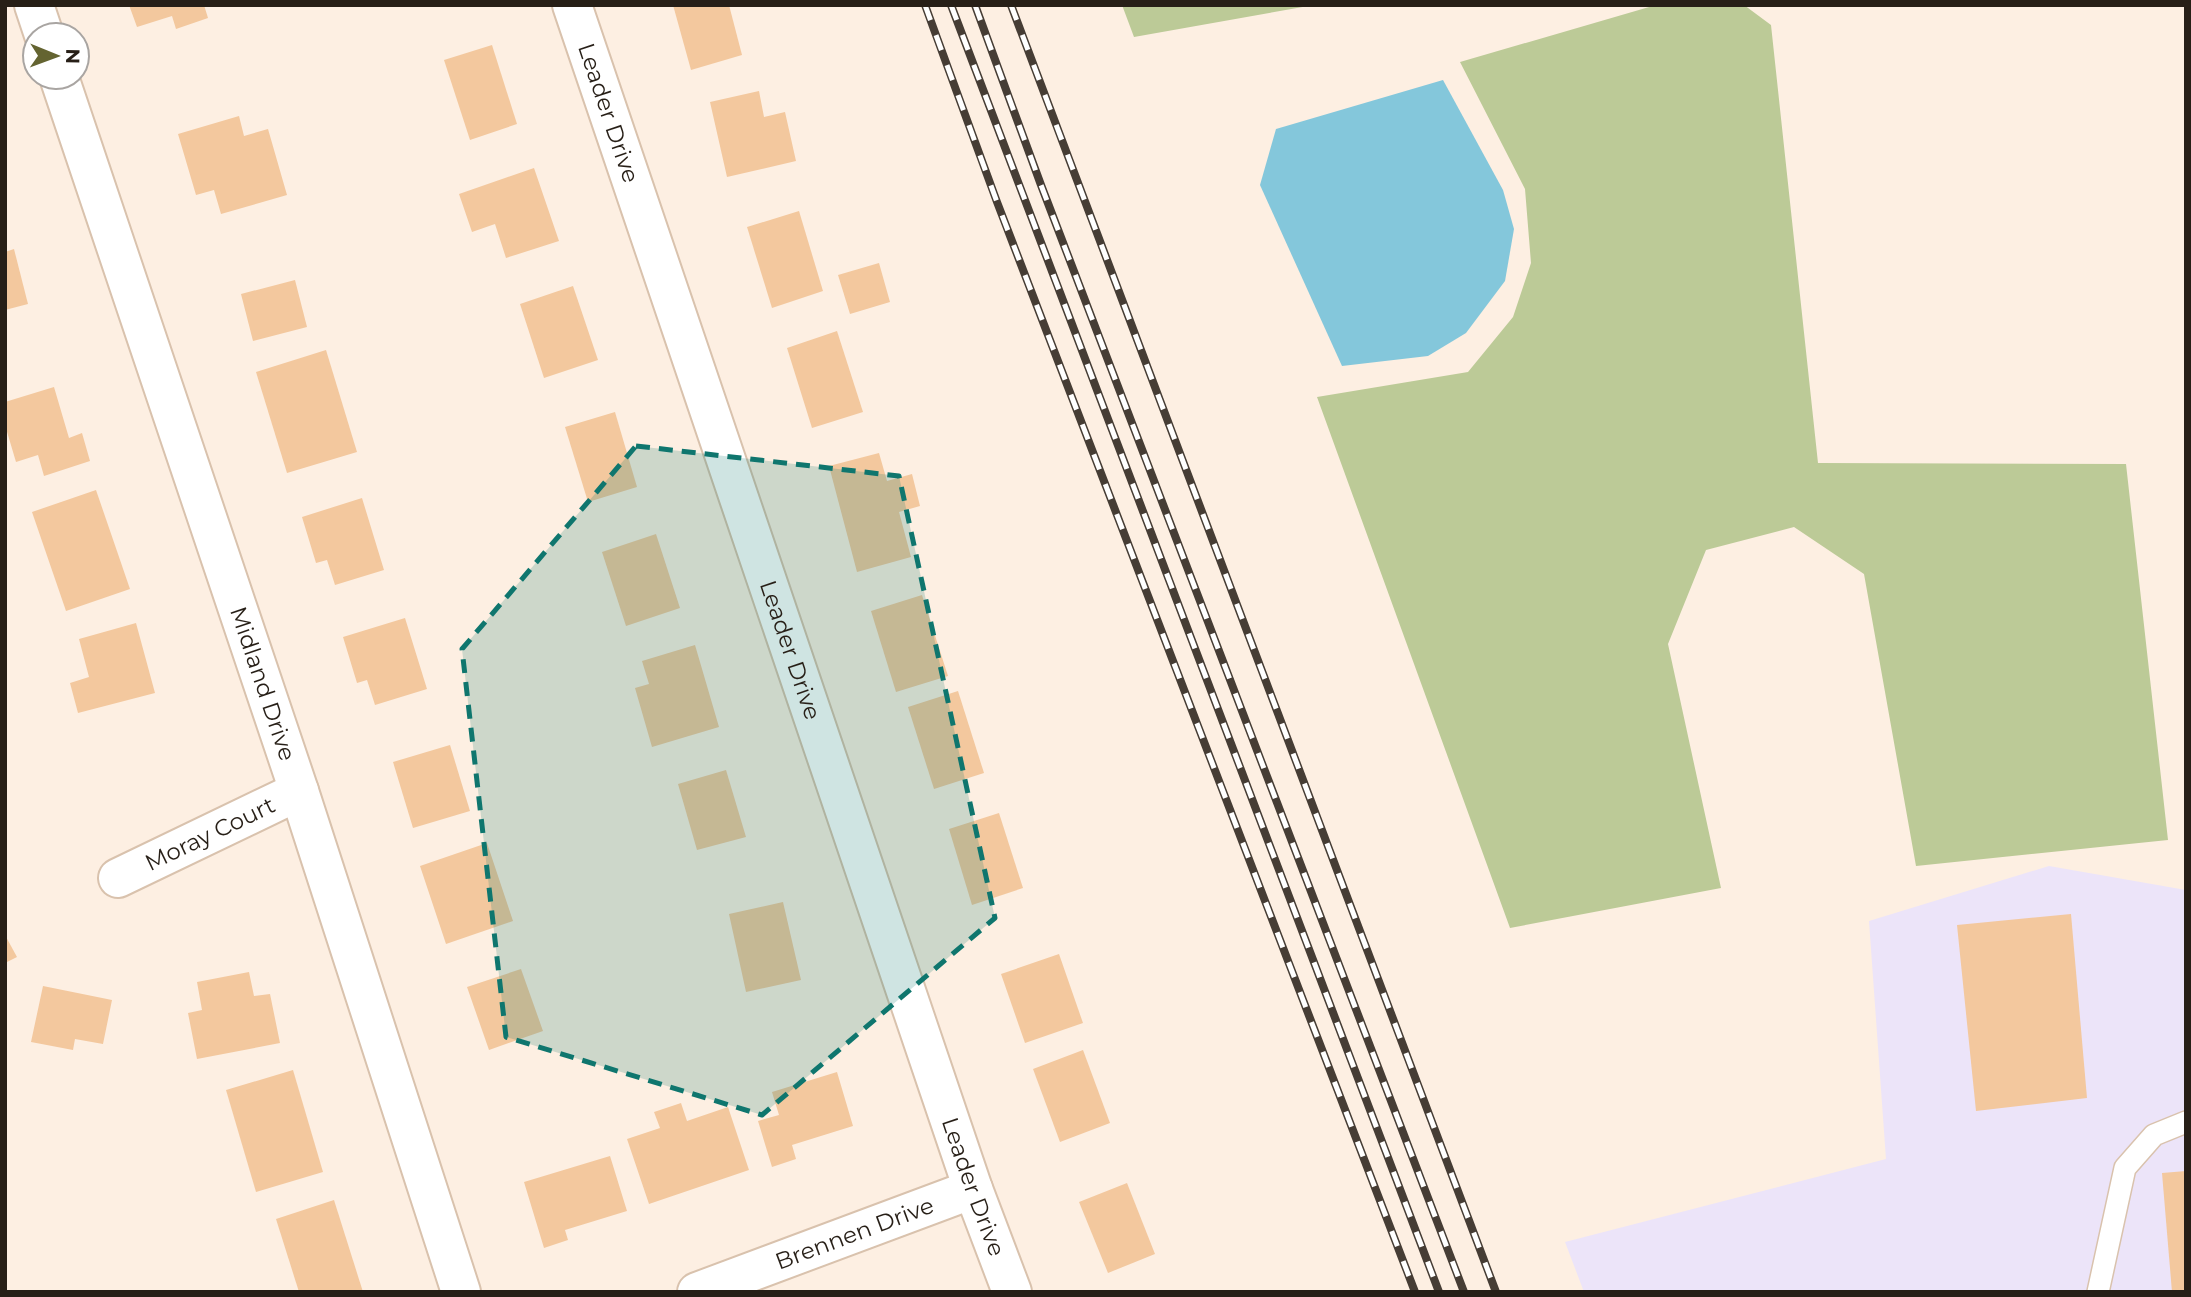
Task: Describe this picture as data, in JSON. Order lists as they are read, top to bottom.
{
  "streets": {
    "street": [
      "Leader Drive",
      "Midland Drive",
      "Moray Court",
      "Brennen Drive"
    ]
  },
  "crossings": [
    ["Leader Drive", "Brennen Drive"],
    ["Midland Drive", "Moray Court"]
  ],
  "north": "right"
}
